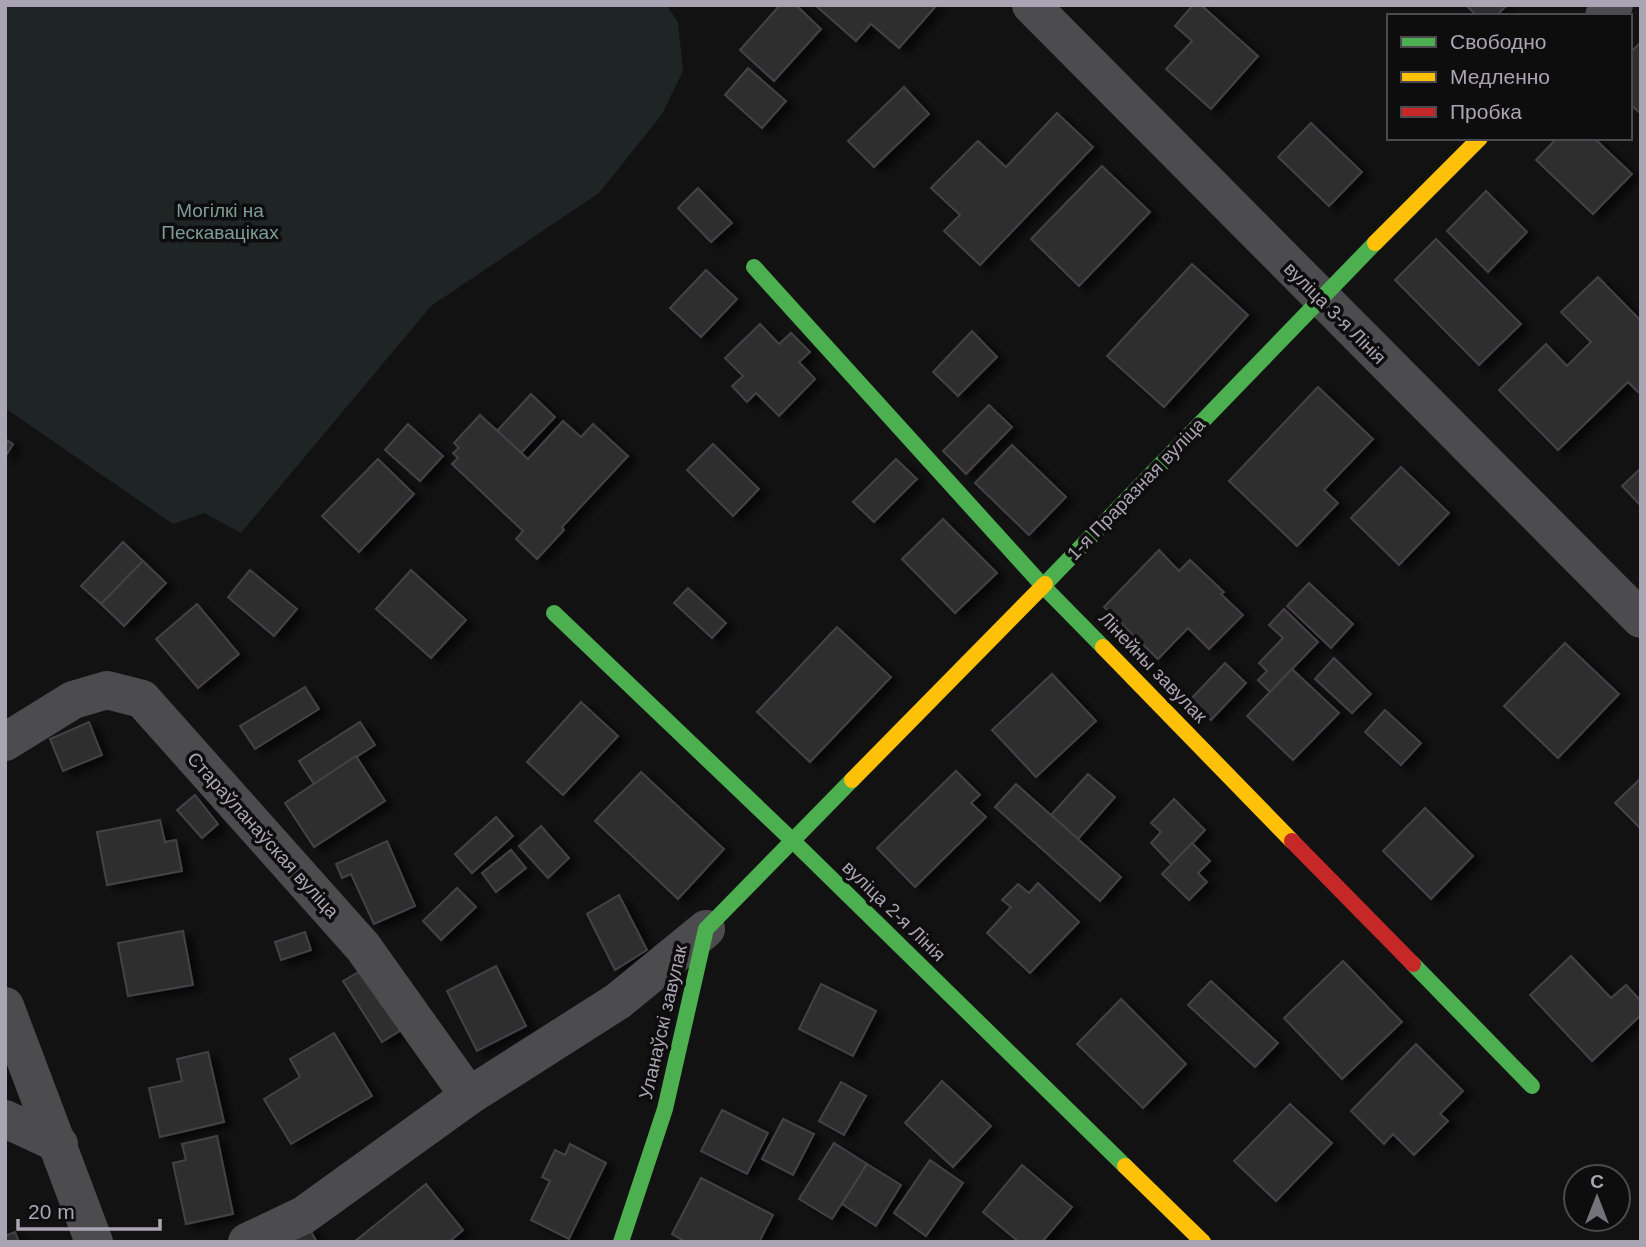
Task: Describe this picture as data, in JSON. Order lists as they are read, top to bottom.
{
  "streets": {
    "street": [
      "вуліца 3-я Лінія",
      "1-я Праразная вуліца",
      "Лінейны завулак",
      "Стараўланаўская вуліца",
      "вуліца 2-я Лінія",
      "Уланаўскі завулак"
    ]
  },
  "crossings": [
    ["вуліца 3-я Лінія", "1-я Праразная вуліца"],
    ["1-я Праразная вуліца", "Лінейны завулак"],
    ["1-я Праразная вуліца", "вуліца 2-я Лінія"],
    ["1-я Праразная вуліца", "Уланаўскі завулак"],
    ["вуліца 2-я Лінія", "Уланаўскі завулак"]
  ],
  "parks": ["Могілкі на Пескаваціках"],
  "legend": ["Свободно", "Медленно", "Пробка"],
  "scale_bar": "20 m",
  "north": "top"
}
